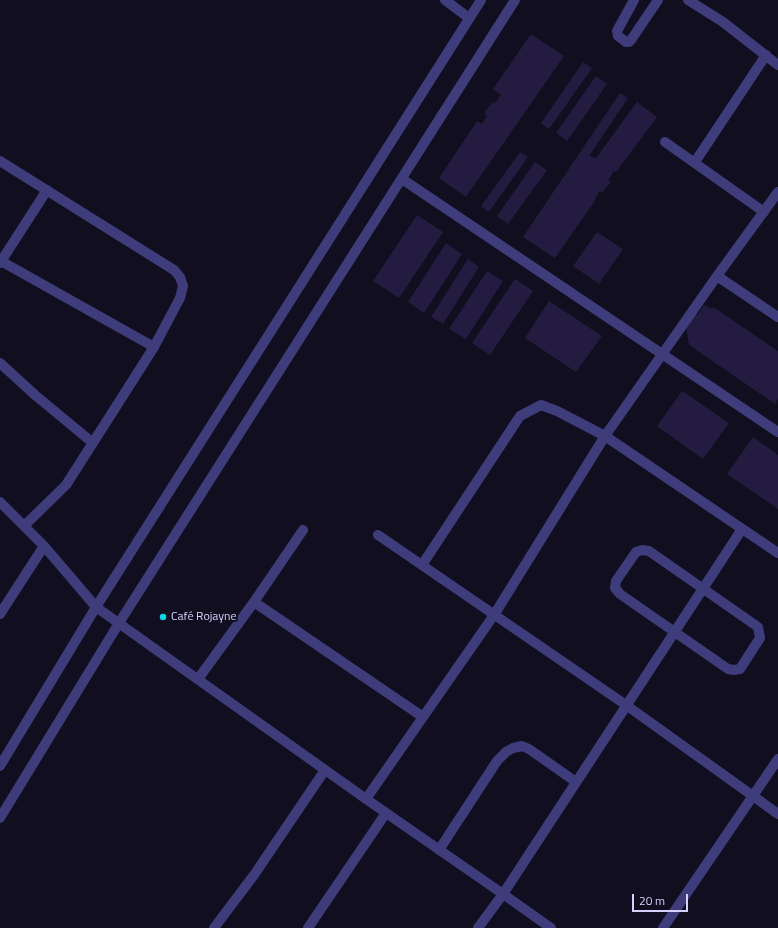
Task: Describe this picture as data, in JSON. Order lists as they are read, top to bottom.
{
  "places": ["Café Rojayne"],
  "scale_bar": "20 m"
}
